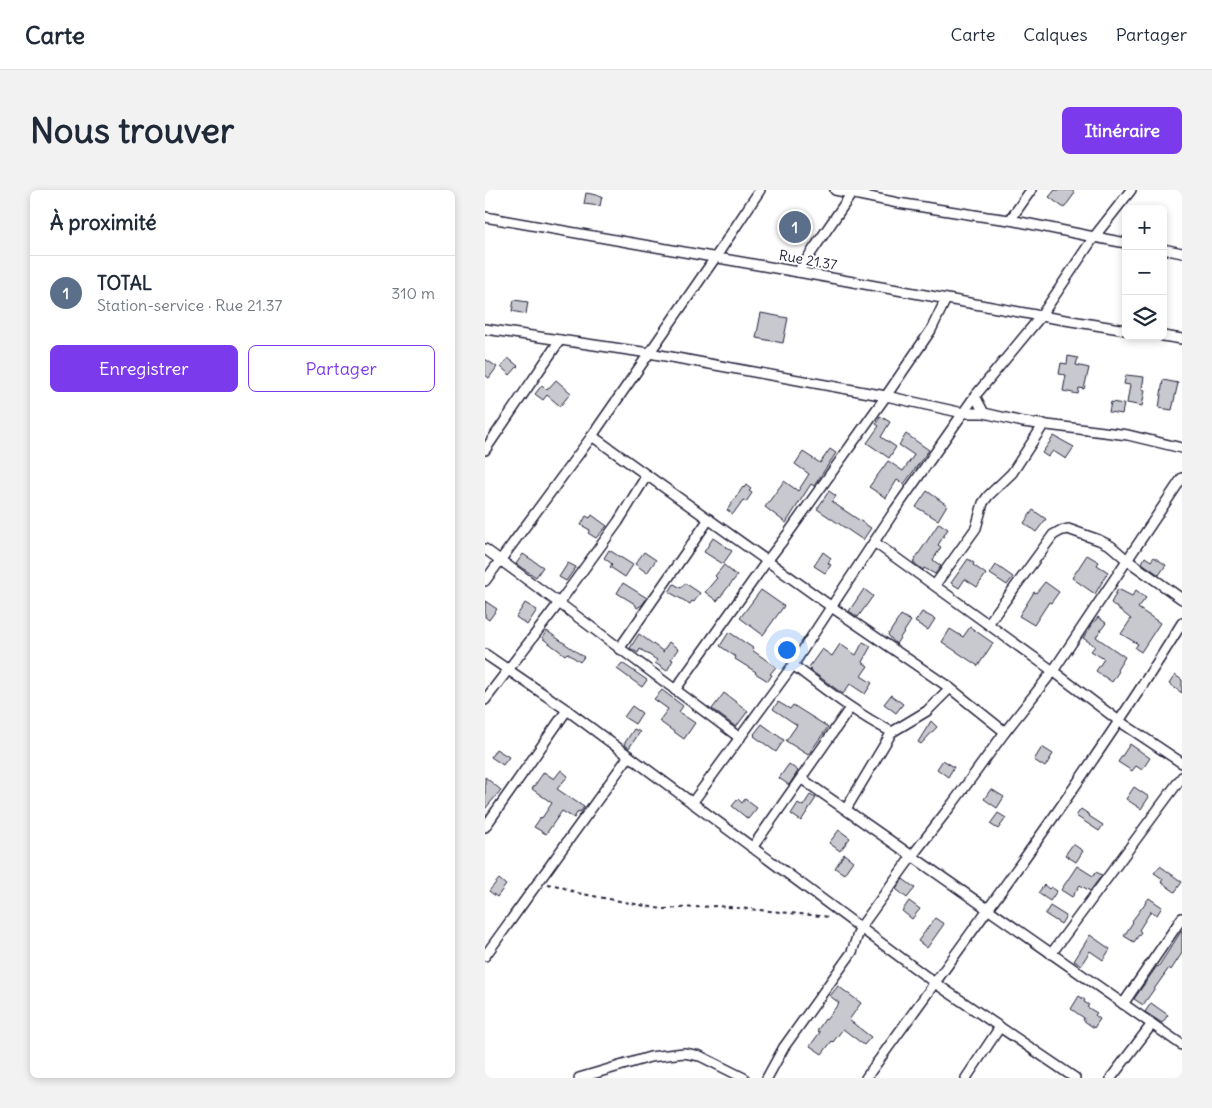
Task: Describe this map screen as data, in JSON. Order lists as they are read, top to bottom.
{
  "streets": {
    "street": ["Rue 21.37"]
  },
  "page": {
    "header": "Carte",
    "nav": ["Carte", "Calques", "Partager"],
    "buttons": [
      "Itinéraire",
      ["Enregistrer", "Partager"]
    ],
    "title": "Nous trouver",
    "heading": "À proximité",
    "map_buttons": ["+", "−"],
    "pins": "1",
    "list": [
      {
        "mark": "1",
        "name": "TOTAL",
        "note": "Station-service · Rue 21.37",
        "value": "310 m"
      }
    ]
  }
}
